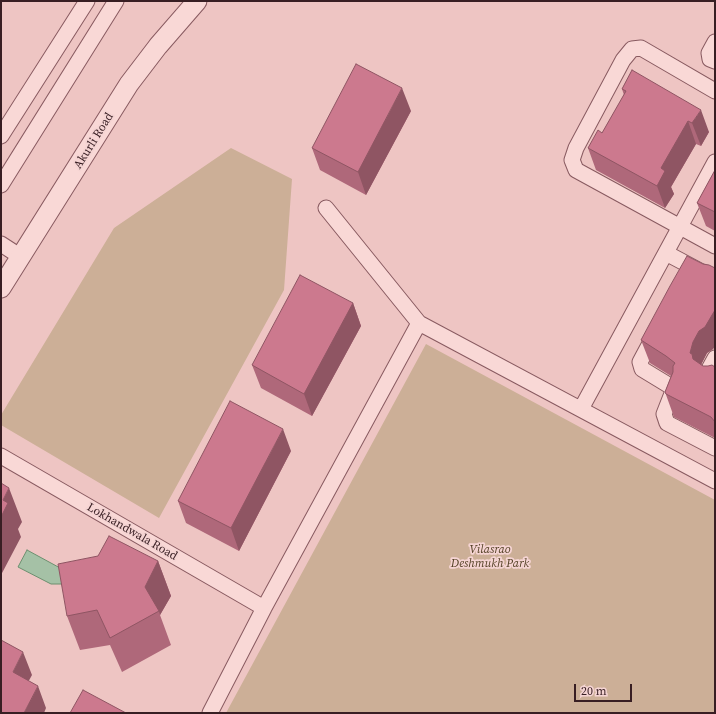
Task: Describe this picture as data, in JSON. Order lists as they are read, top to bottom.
{
  "streets": {
    "street": ["Akurli Road", "Lokhandwala Road"]
  },
  "parks": ["Vilasrao Deshmukh Park"],
  "scale_bar": "20 m"
}
